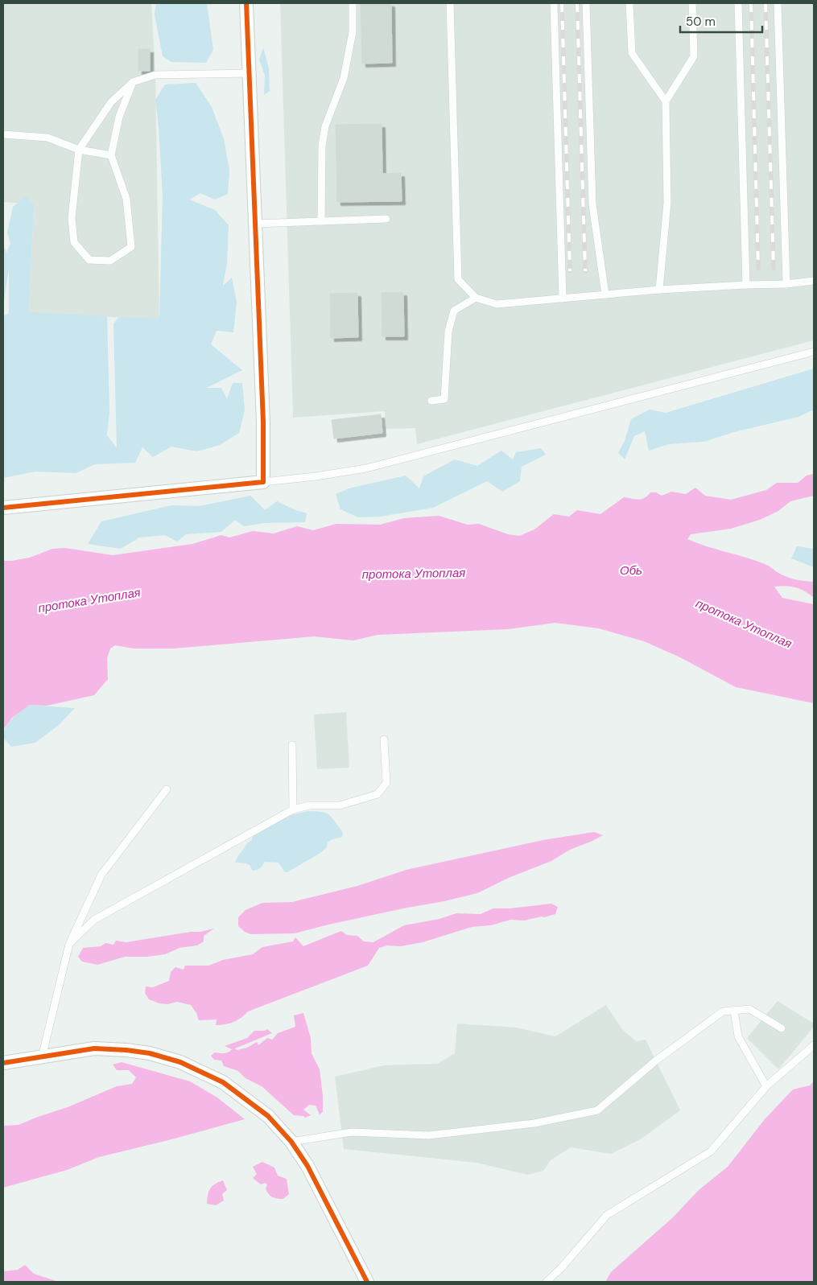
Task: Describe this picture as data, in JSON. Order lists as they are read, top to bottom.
{
  "water": ["Обь", "протока Утоплая"],
  "scale_bar": "50 m"
}
